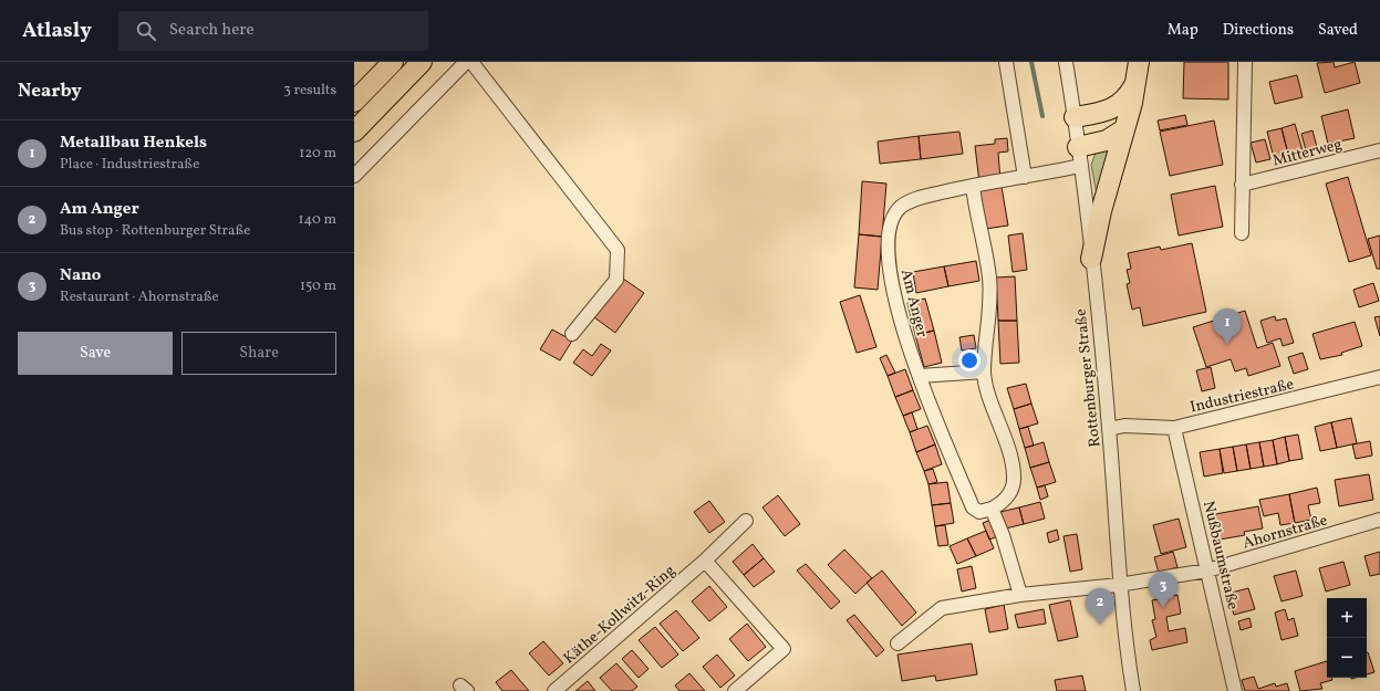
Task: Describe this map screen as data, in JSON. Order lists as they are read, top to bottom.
{
  "streets": {
    "street": [
      "Mitterweg",
      "Am Anger",
      "Rottenburger Straße",
      "Industriestraße",
      "Ahornstraße",
      "Nußbaumstraße",
      "Käthe-Kollwitz-Ring"
    ]
  },
  "crossings": [
    ["Am Anger", "Rottenburger Straße"],
    ["Rottenburger Straße", "Industriestraße"],
    ["Rottenburger Straße", "Ahornstraße"],
    ["Industriestraße", "Nußbaumstraße"],
    ["Ahornstraße", "Nußbaumstraße"]
  ],
  "page": {
    "header": "Atlasly",
    "search": "Search here",
    "nav": ["Map", "Directions", "Saved"],
    "heading": ["Nearby", "3 results"],
    "list": [
      {
        "mark": "1",
        "name": "Metallbau Henkels",
        "note": "Place · Industriestraße",
        "value": "120 m"
      },
      {
        "mark": "2",
        "name": "Am Anger",
        "note": "Bus stop · Rottenburger Straße",
        "value": "140 m"
      },
      {
        "mark": "3",
        "name": "Nano",
        "note": "Restaurant · Ahornstraße",
        "value": "150 m"
      }
    ],
    "pins": ["1", "3", "2"],
    "buttons": ["Save", "Share"],
    "map_buttons": ["+", "−"]
  }
}
